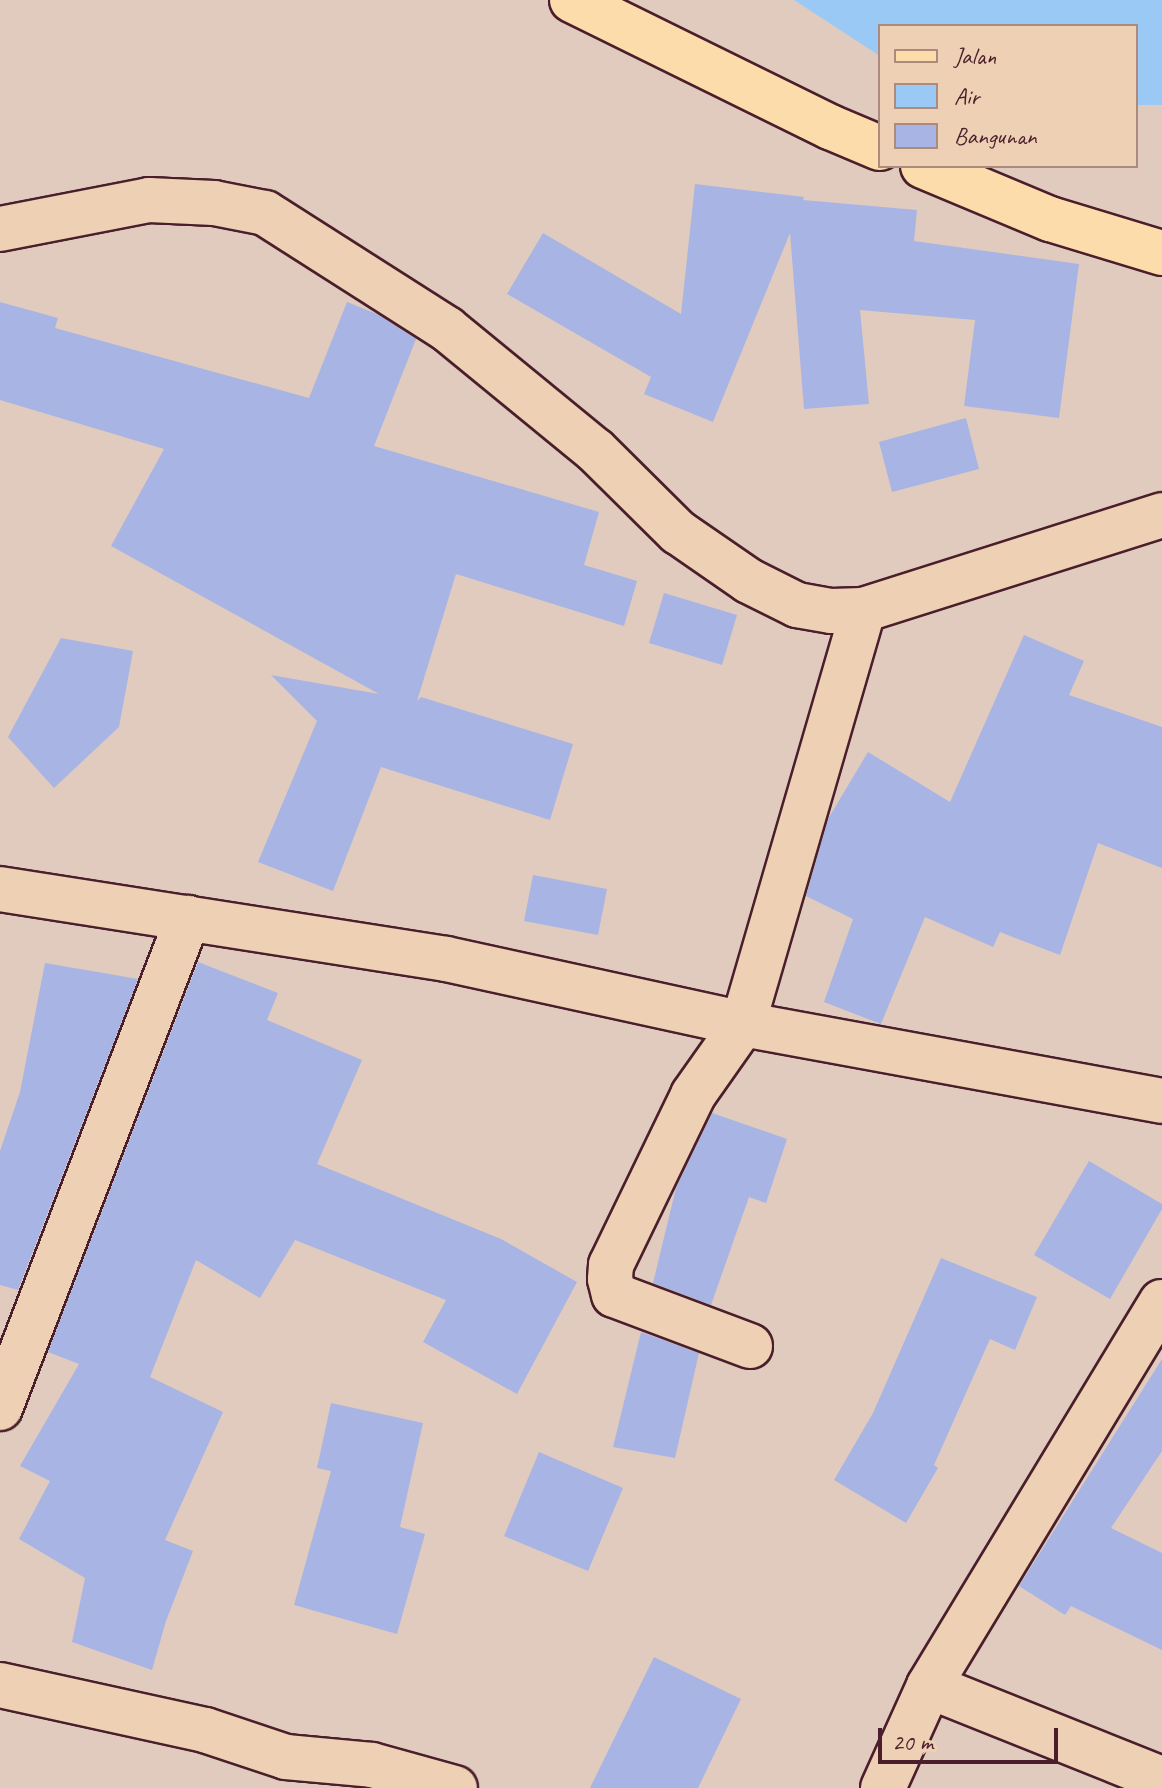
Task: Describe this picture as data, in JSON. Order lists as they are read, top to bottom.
{
  "legend": ["Jalan", "Air", "Bangunan"],
  "scale_bar": "20 m"
}
